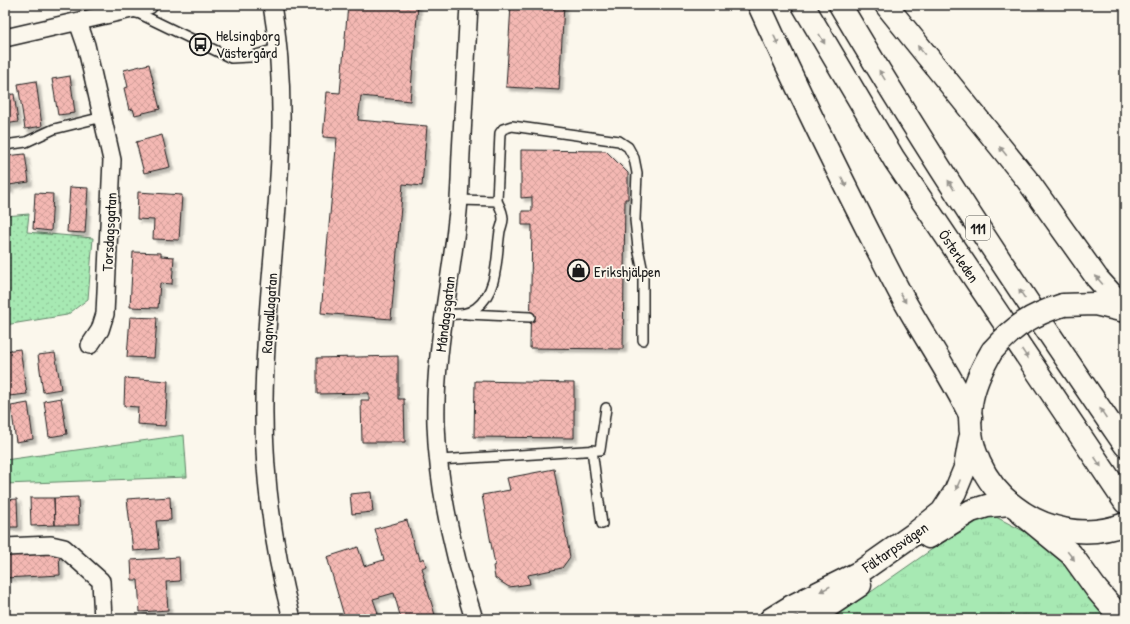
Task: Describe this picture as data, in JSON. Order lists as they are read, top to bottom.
{
  "streets": {
    "main road": ["111", "Österleden", "Fältarpsvägen"],
    "street": ["Torsdagsgatan", "Ragnvallagatan", "Måndagsgatan"]
  },
  "places": {
    "bus stop": ["Helsingborg Västergård"],
    "shop": ["Erikshjälpen"]
  }
}
